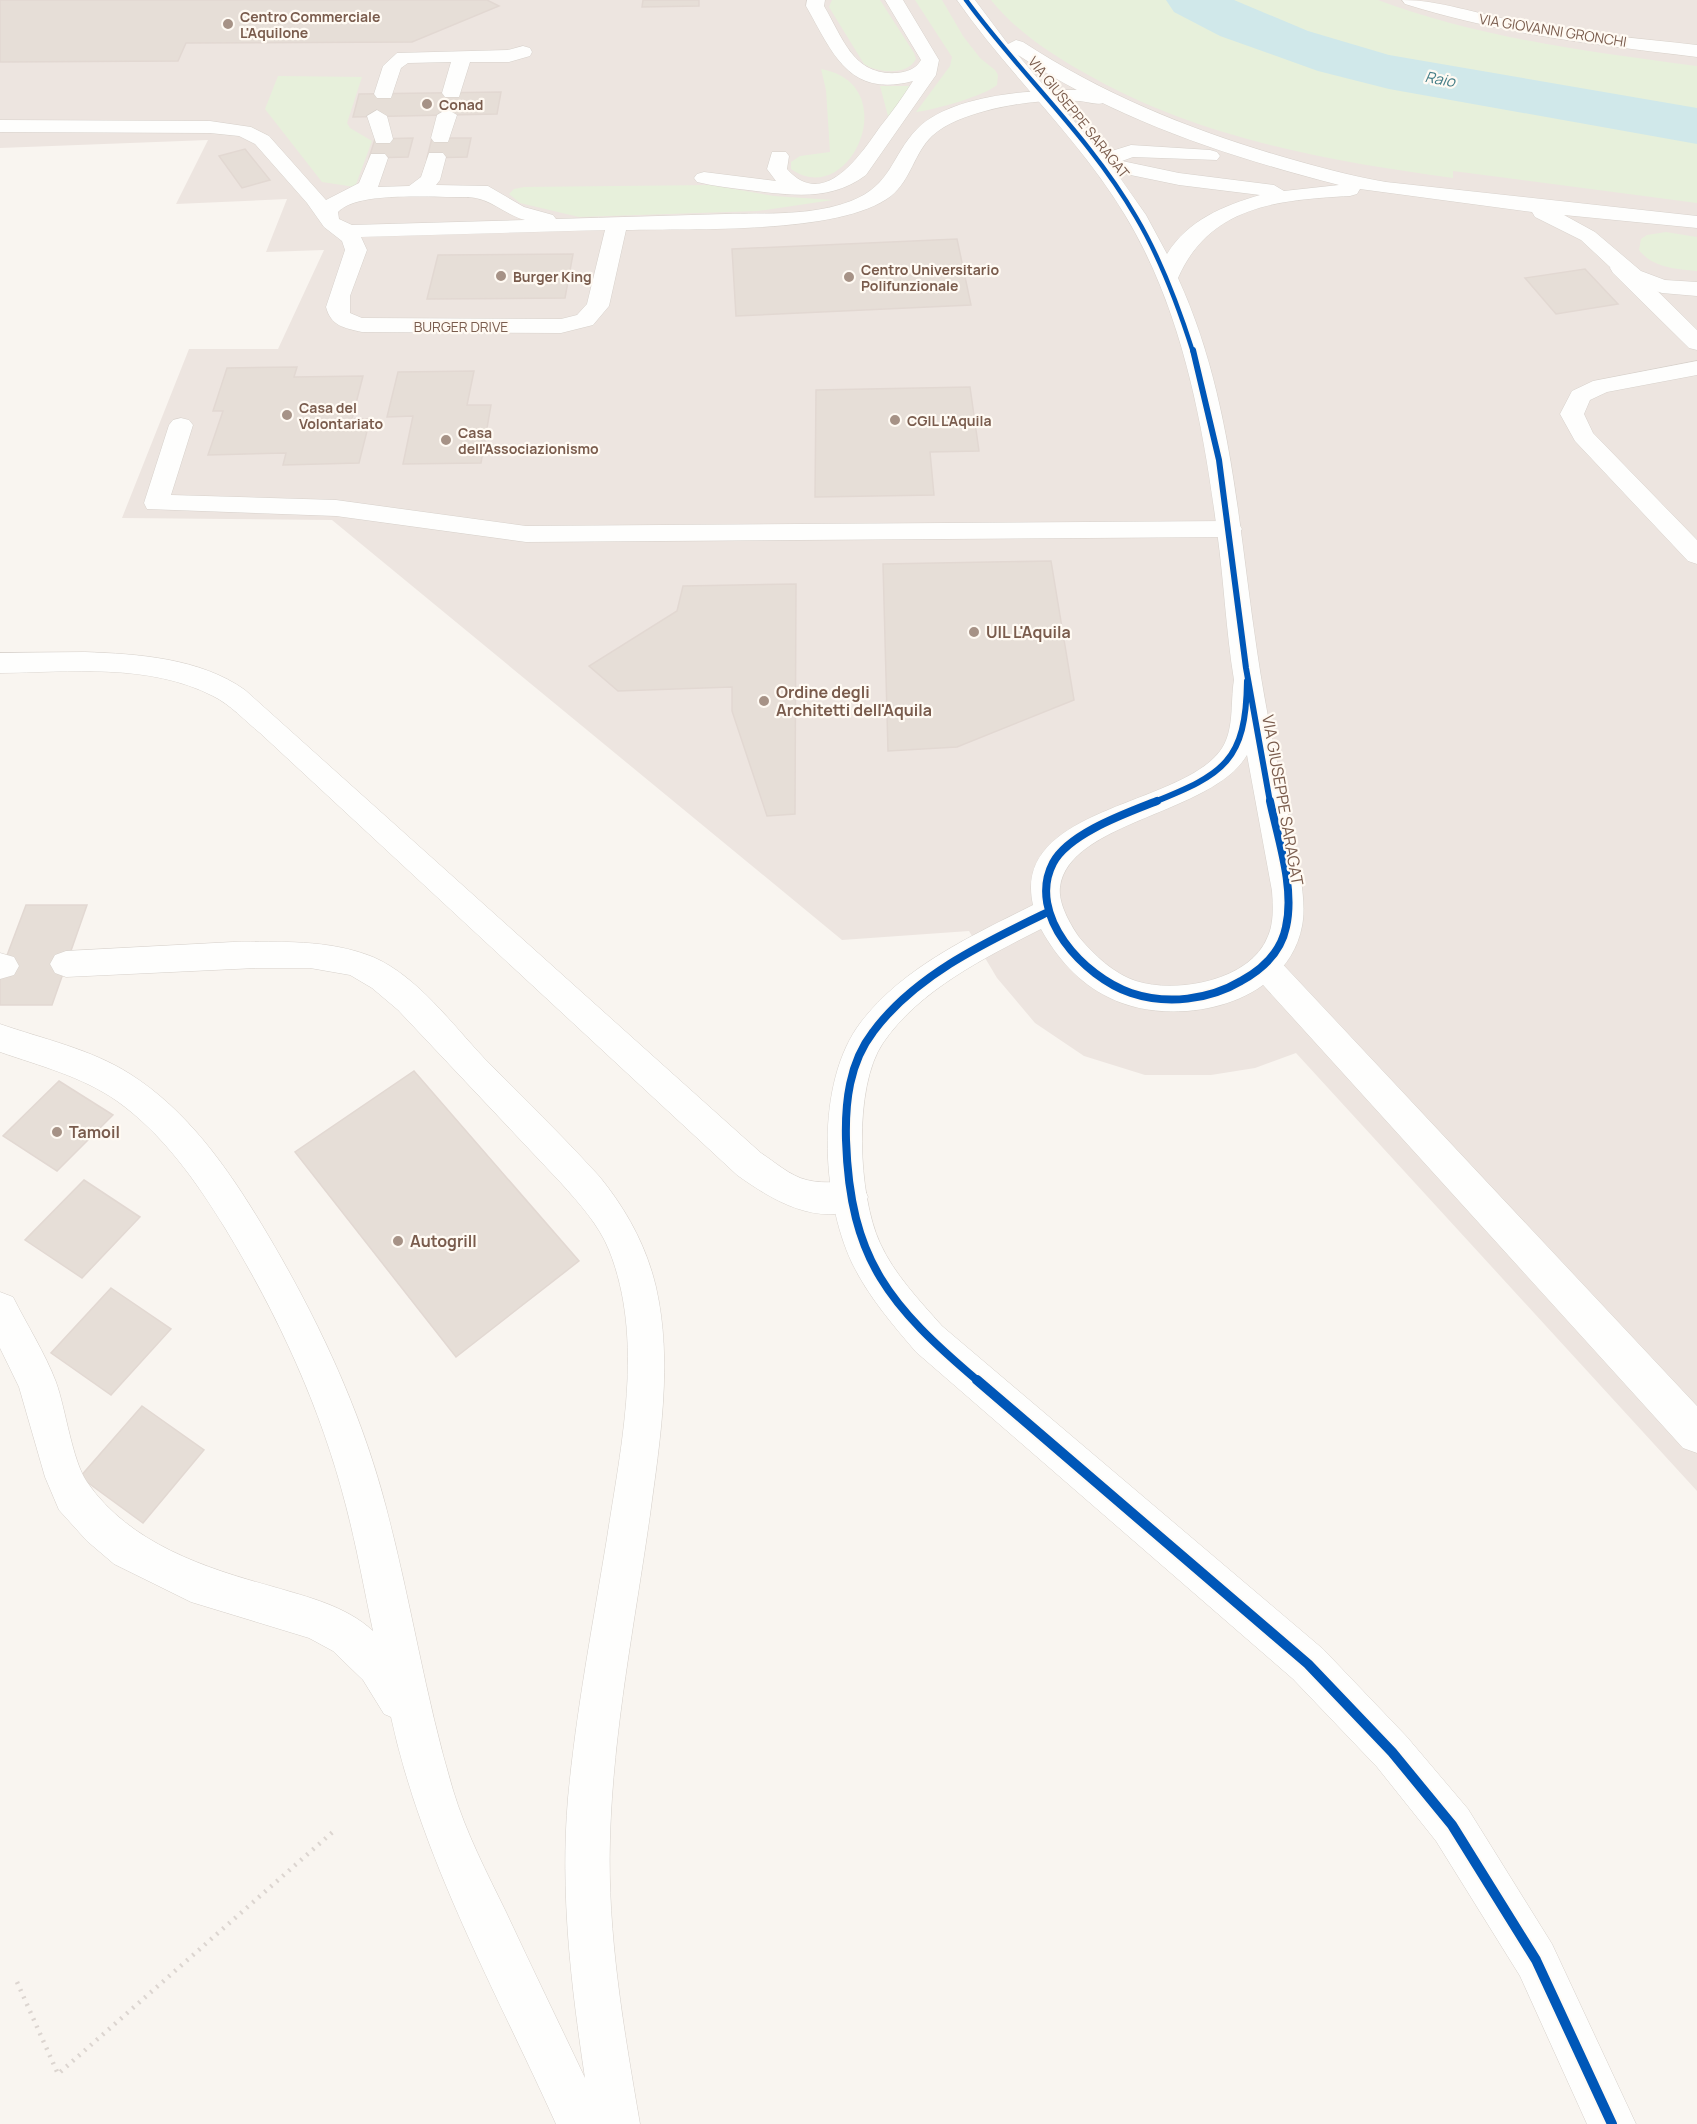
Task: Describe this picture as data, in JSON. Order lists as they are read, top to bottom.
{
  "streets": {
    "street": ["VIA GIOVANNI GRONCHI", "VIA GIUSEPPE SARAGAT", "BURGER DRIVE"]
  },
  "water": ["Raio"],
  "places": [
    "Centro Commerciale L'Aquilone",
    "Conad",
    "Burger King",
    "Centro Universitario Polifunzionale",
    "Casa del Volontariato",
    "CGIL L'Aquila",
    "Casa dell'Associazionismo",
    "UIL L'Aquila",
    "Ordine degli Architetti dell'Aquila",
    "Tamoil",
    "Autogrill"
  ]
}
